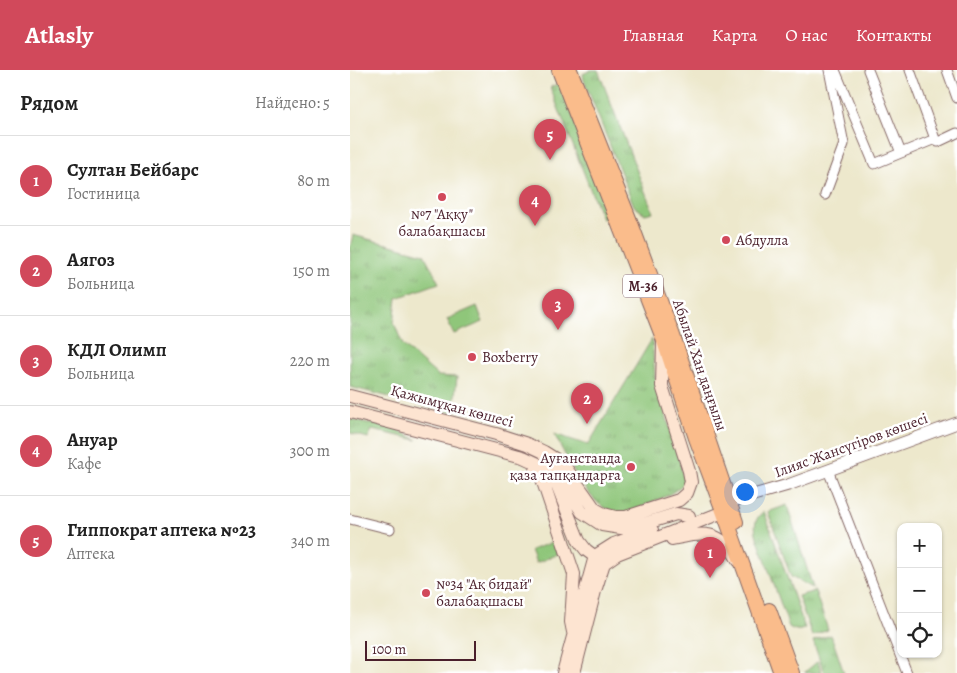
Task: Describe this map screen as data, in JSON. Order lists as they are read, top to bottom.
{
  "streets": {
    "main road": ["M-36", "Абылай Хан даңғылы", "Қажымұқан көшесі"],
    "street": ["Ілияс Жансүгіров көшесі"]
  },
  "crossings": [
    ["Абылай Хан даңғылы", "Қажымұқан көшесі"],
    ["Абылай Хан даңғылы", "Ілияс Жансүгіров көшесі"]
  ],
  "places": [
    "№7 \"Аққу\" балабақшасы",
    "Абдулла",
    "Boxberry",
    "Ауғанстанда қаза тапқандарға",
    "№34 \"Ақ бидай\" балабақшасы"
  ],
  "scale_bar": "100 m",
  "page": {
    "header": "Atlasly",
    "nav": [
      "Главная",
      "Карта",
      "О нас",
      "Контакты"
    ],
    "heading": ["Рядом", "Найдено: 5"],
    "pins": [
      "5",
      "4",
      "3",
      "2",
      "1"
    ],
    "list": [
      {
        "mark": "1",
        "name": "Султан Бейбарс",
        "note": "Гостиница",
        "value": "80 m"
      },
      {
        "mark": "2",
        "name": "Аягоз",
        "note": "Больница",
        "value": "150 m"
      },
      {
        "mark": "3",
        "name": "КДЛ Олимп",
        "note": "Больница",
        "value": "220 m"
      },
      {
        "mark": "4",
        "name": "Ануар",
        "note": "Кафе",
        "value": "300 m"
      },
      {
        "mark": "5",
        "name": "Гиппократ аптека №23",
        "note": "Аптека",
        "value": "340 m"
      }
    ],
    "map_buttons": ["+", "−"],
    "scale": "100 m"
  }
}
